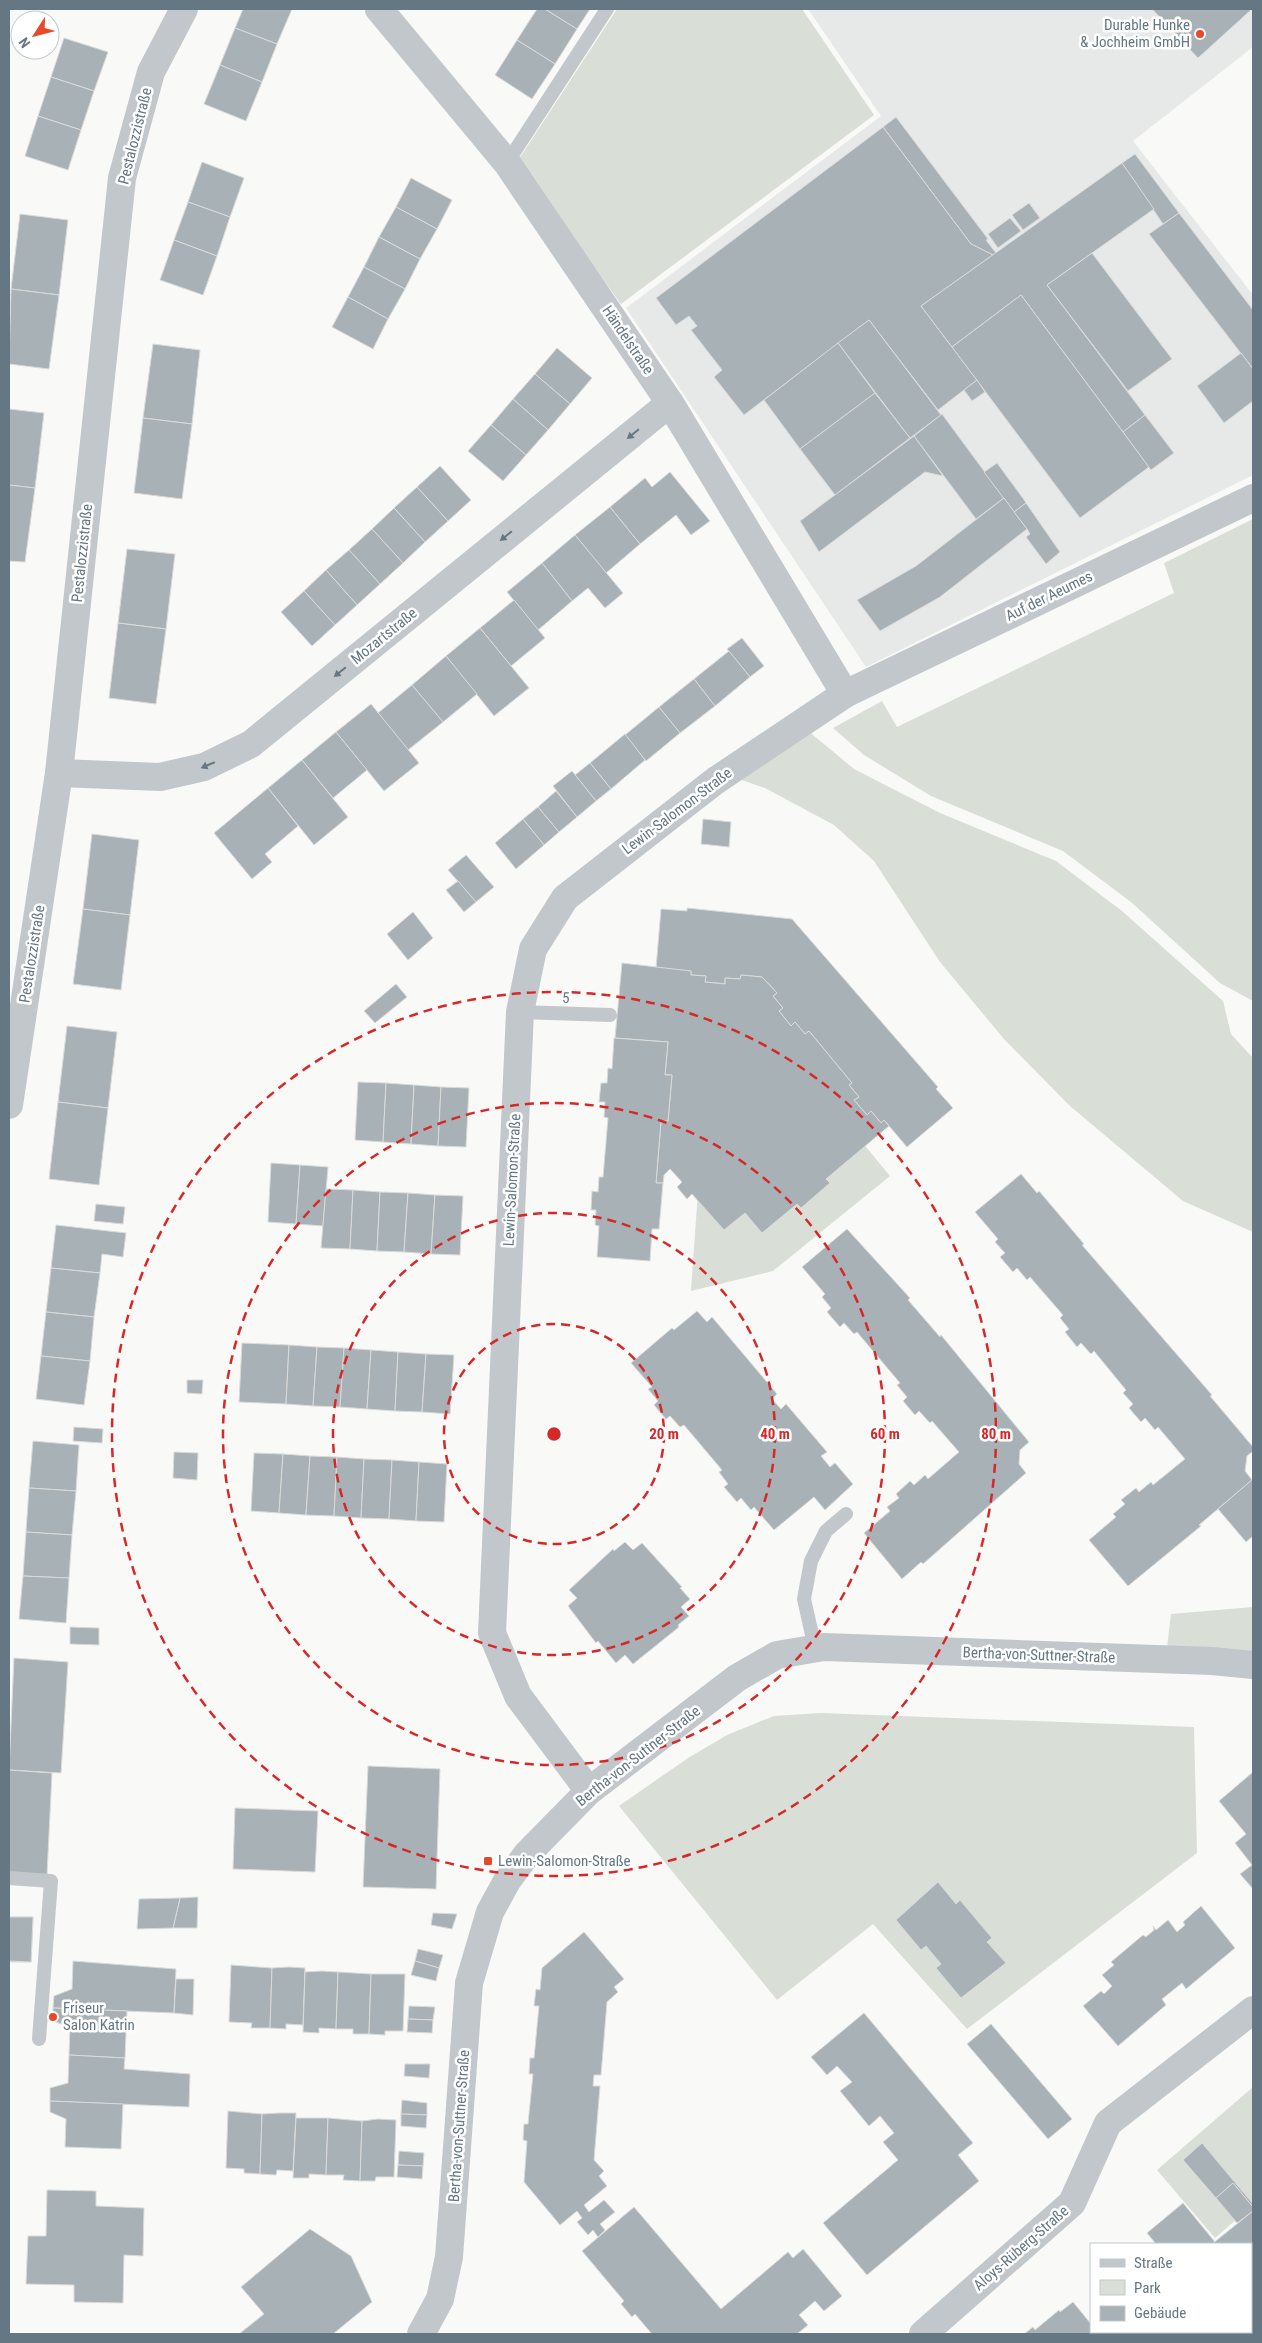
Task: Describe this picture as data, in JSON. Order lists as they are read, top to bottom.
{
  "streets": {
    "street": [
      "Pestalozzistraße",
      "Händelstraße",
      "Auf der Aeumes",
      "Mozartstraße",
      "Lewin-Salomon-Straße",
      "Bertha-von-Suttner-Straße",
      "Aloys-Rüberg-Straße"
    ],
    "lane": ["5"]
  },
  "crossings": [
    ["Pestalozzistraße", "Mozartstraße"],
    ["Händelstraße", "Auf der Aeumes"],
    ["Händelstraße", "Mozartstraße"],
    ["Händelstraße", "Lewin-Salomon-Straße"],
    ["Auf der Aeumes", "Lewin-Salomon-Straße"],
    ["Lewin-Salomon-Straße", "5"],
    ["Lewin-Salomon-Straße", "Bertha-von-Suttner-Straße"]
  ],
  "one_way": ["Mozartstraße"],
  "places": {
    "other": ["Durable Hunke & Jochheim GmbH", "Friseur Salon Katrin"],
    "transit": ["Lewin-Salomon-Straße"]
  },
  "legend": ["Straße", "Park", "Gebäude"],
  "north": "bottom left",
  "rings": [
    "20 m",
    "40 m",
    "60 m",
    "80 m"
  ]
}
